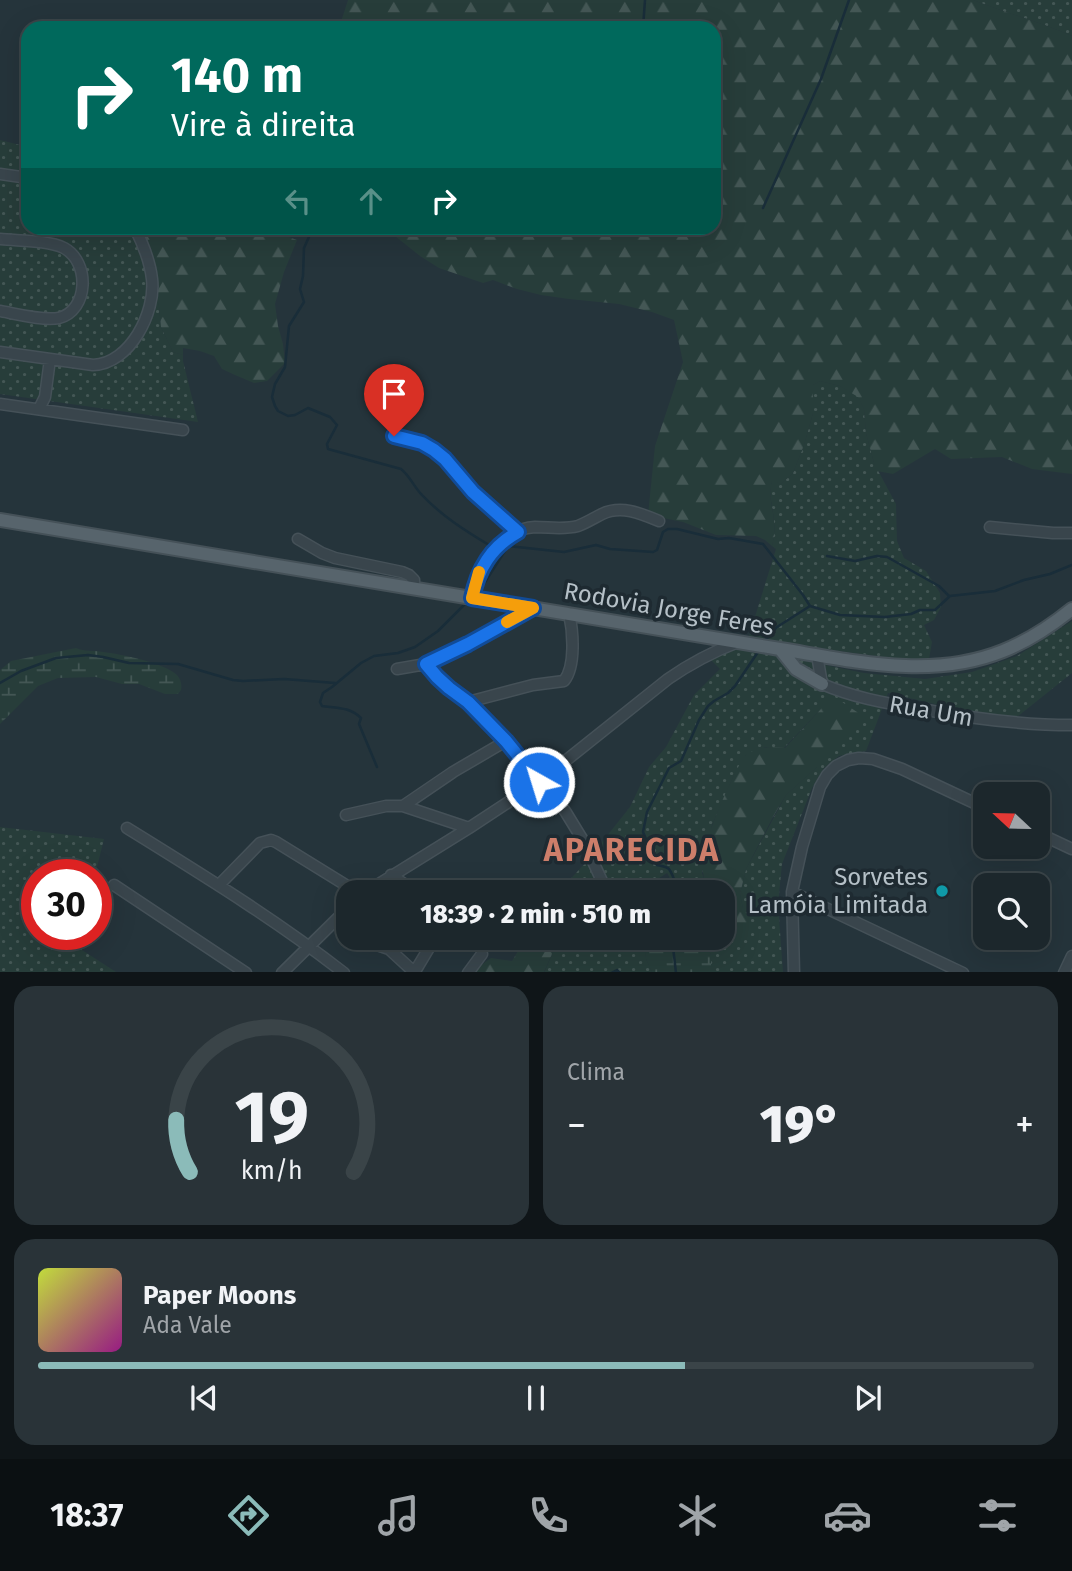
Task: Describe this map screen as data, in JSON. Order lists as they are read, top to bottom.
{
  "streets": {
    "main road": ["Rodovia Jorge Feres"],
    "street": ["Rua Um"]
  },
  "districts": ["APARECIDA"],
  "places": ["Sorvetes Lamóia Limitada"],
  "north": "left",
  "page": {
    "turn": ["140 m", "Vire à direita"],
    "limit": "30",
    "trip": "18:39 · 2 min · 510 m",
    "tile": "Clima",
    "heat": ["−", "19°", "+"],
    "song": ["Paper Moons", "Ada Vale"],
    "tabs": "18:37",
    "gauge": ["19", "km/h"]
  }
}
